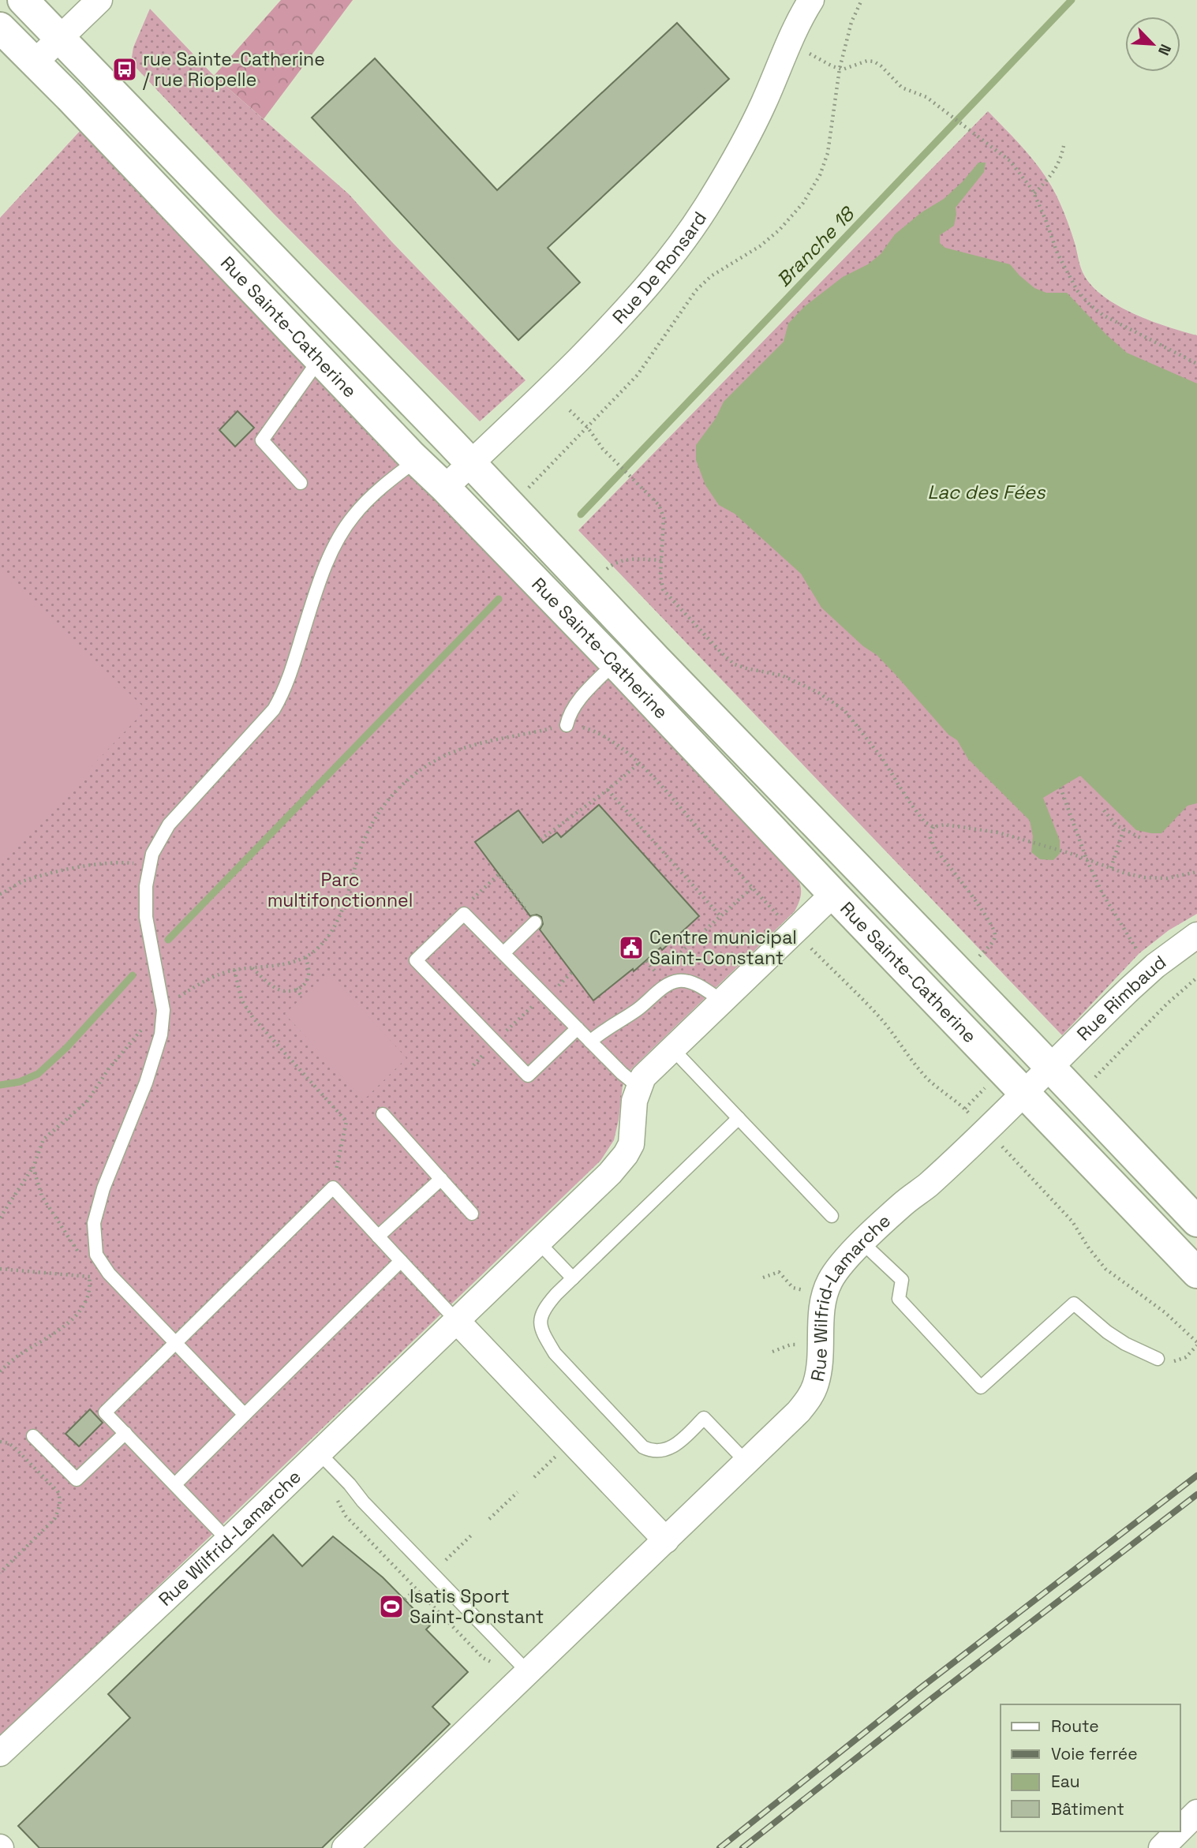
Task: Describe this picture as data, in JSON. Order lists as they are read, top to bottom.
{
  "streets": {
    "street": [
      "Rue De Ronsard",
      "Rue Sainte-Catherine",
      "Rue Rimbaud",
      "Rue Wilfrid-Lamarche"
    ]
  },
  "crossings": [
    ["Rue De Ronsard", "Rue Sainte-Catherine"],
    ["Rue Sainte-Catherine", "Rue Rimbaud"],
    ["Rue Sainte-Catherine", "Rue Wilfrid-Lamarche"],
    ["Rue Rimbaud", "Rue Wilfrid-Lamarche"]
  ],
  "water": ["Branche 18", "Lac des Fées"],
  "parks": ["Parc multifonctionnel"],
  "places": {
    "bus stop": ["rue Sainte-Catherine / rue Riopelle"],
    "public building": ["Centre municipal Saint-Constant"],
    "sports": ["Isatis Sport Saint-Constant"]
  },
  "legend": [
    "Route",
    "Voie ferrée",
    "Eau",
    "Bâtiment"
  ],
  "north": "bottom right"
}
